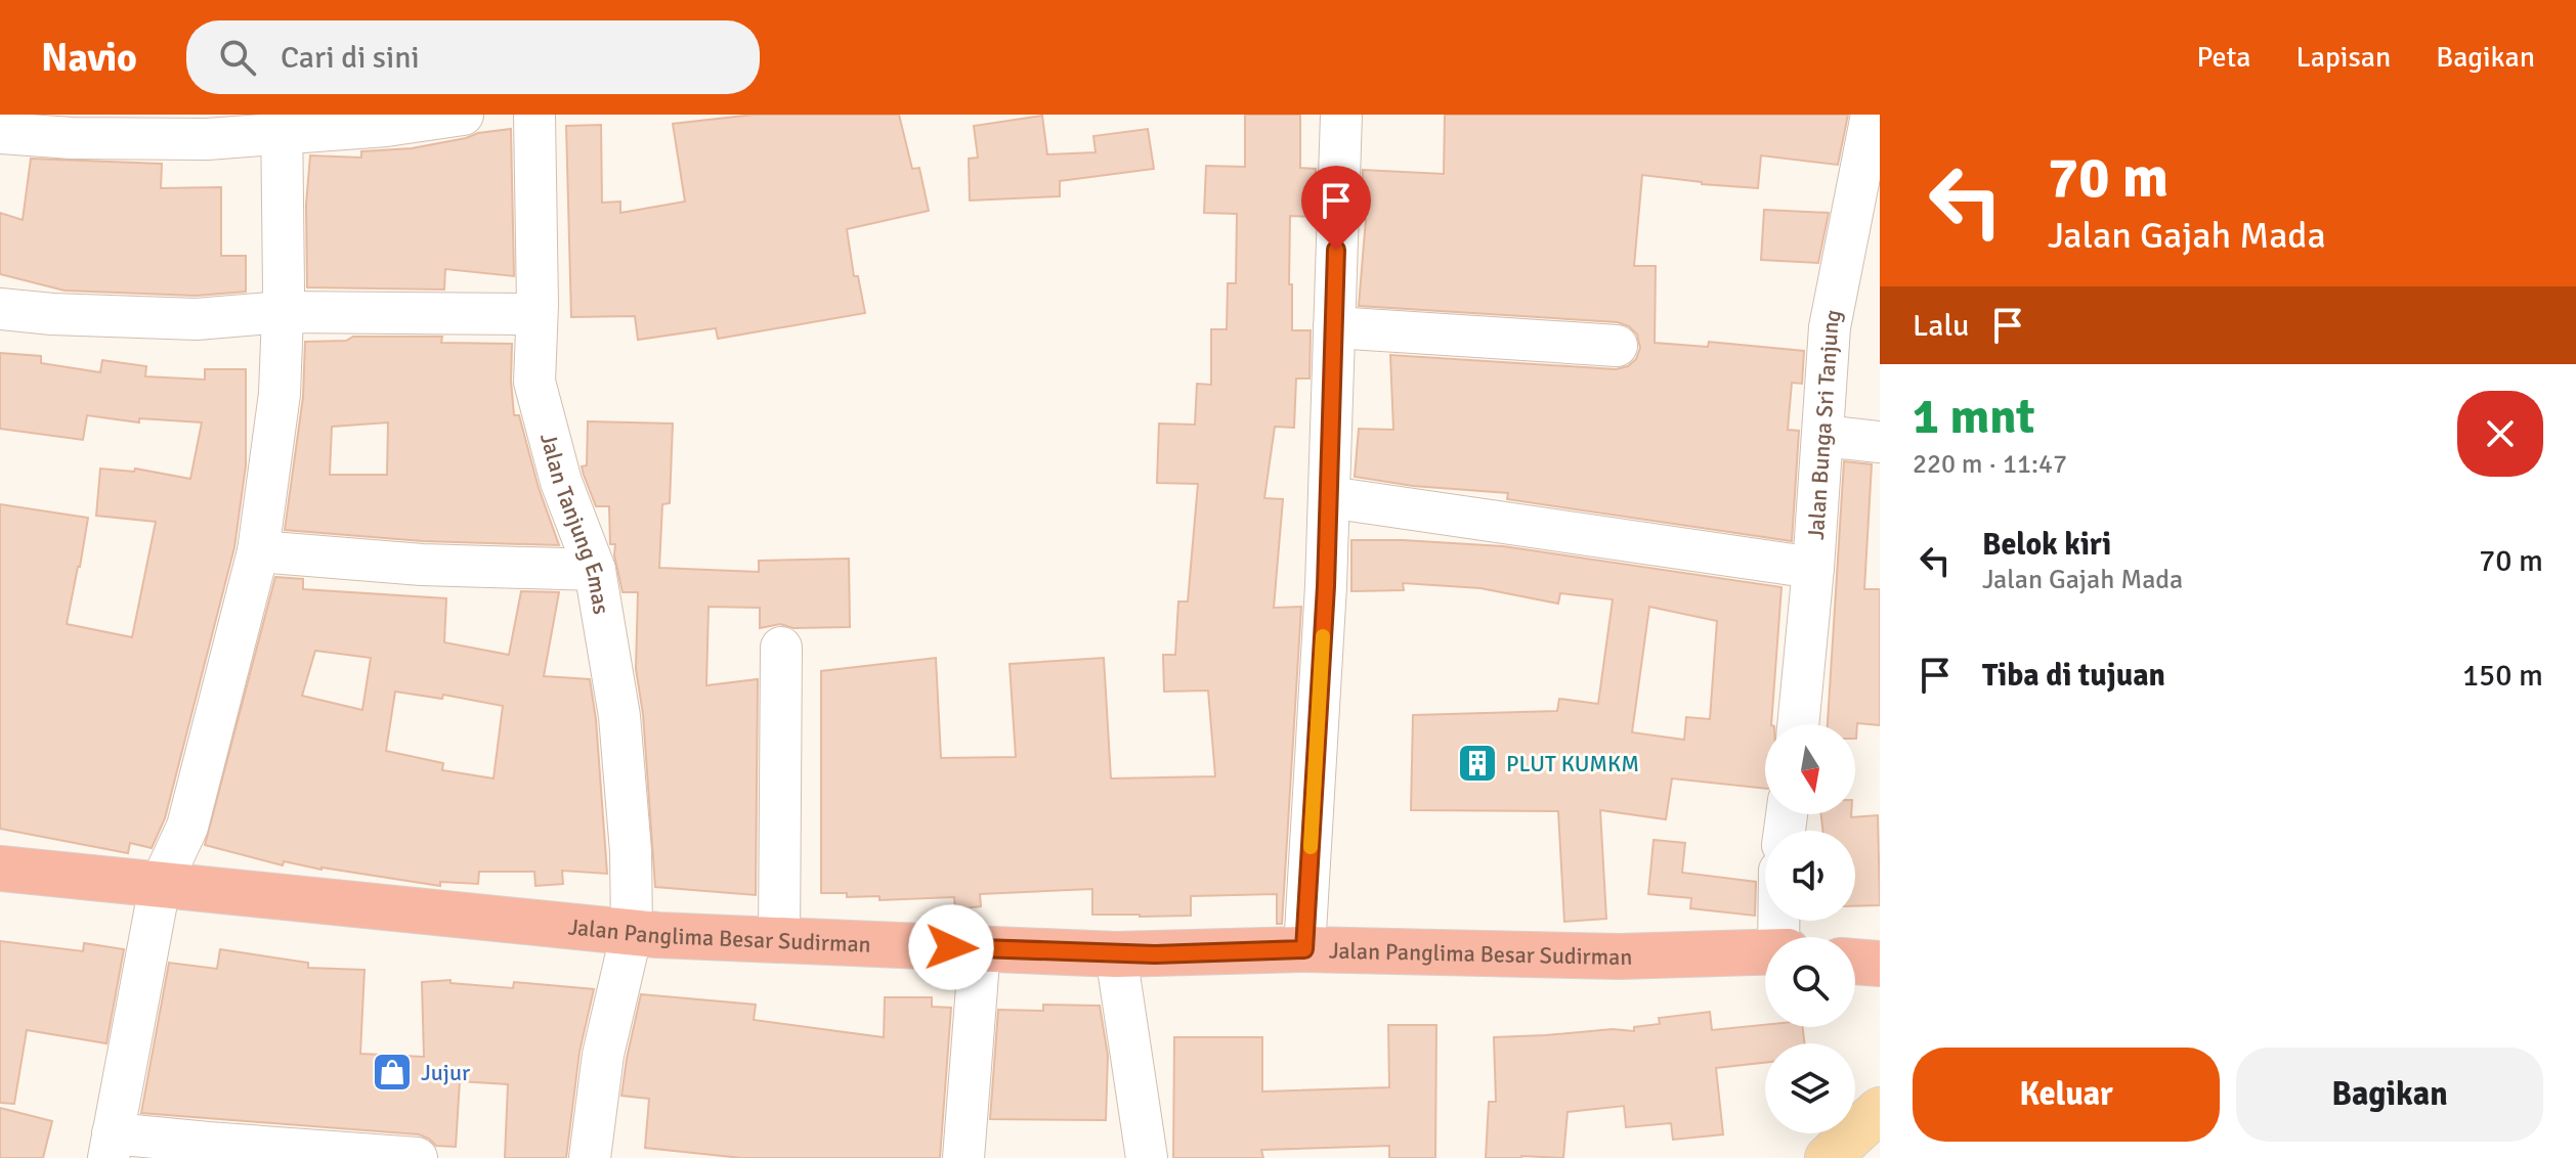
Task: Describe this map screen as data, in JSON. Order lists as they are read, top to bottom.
{
  "streets": {
    "highway": ["Jalan Panglima Besar Sudirman"],
    "street": ["Jalan Bunga Sri Tanjung", "Jalan Tanjung Emas"]
  },
  "crossings": [
    ["Jalan Tanjung Emas", "Jalan Panglima Besar Sudirman"]
  ],
  "places": {
    "building": ["PLUT KUMKM"],
    "shop": ["Jujur"]
  },
  "north": "bottom",
  "page": {
    "header": "Navio",
    "search": "Cari di sini",
    "nav": ["Peta", "Lapisan", "Bagikan"],
    "turn": ["70 m", "Jalan Gajah Mada"],
    "then": "Lalu",
    "heading": ["1 mnt", "220 m · 11:47"],
    "list": [
      {
        "name": "Belok kiri",
        "note": "Jalan Gajah Mada",
        "value": "70 m"
      },
      {
        "name": "Tiba di tujuan",
        "value": "150 m"
      }
    ],
    "buttons": ["Keluar", "Bagikan"]
  }
}
